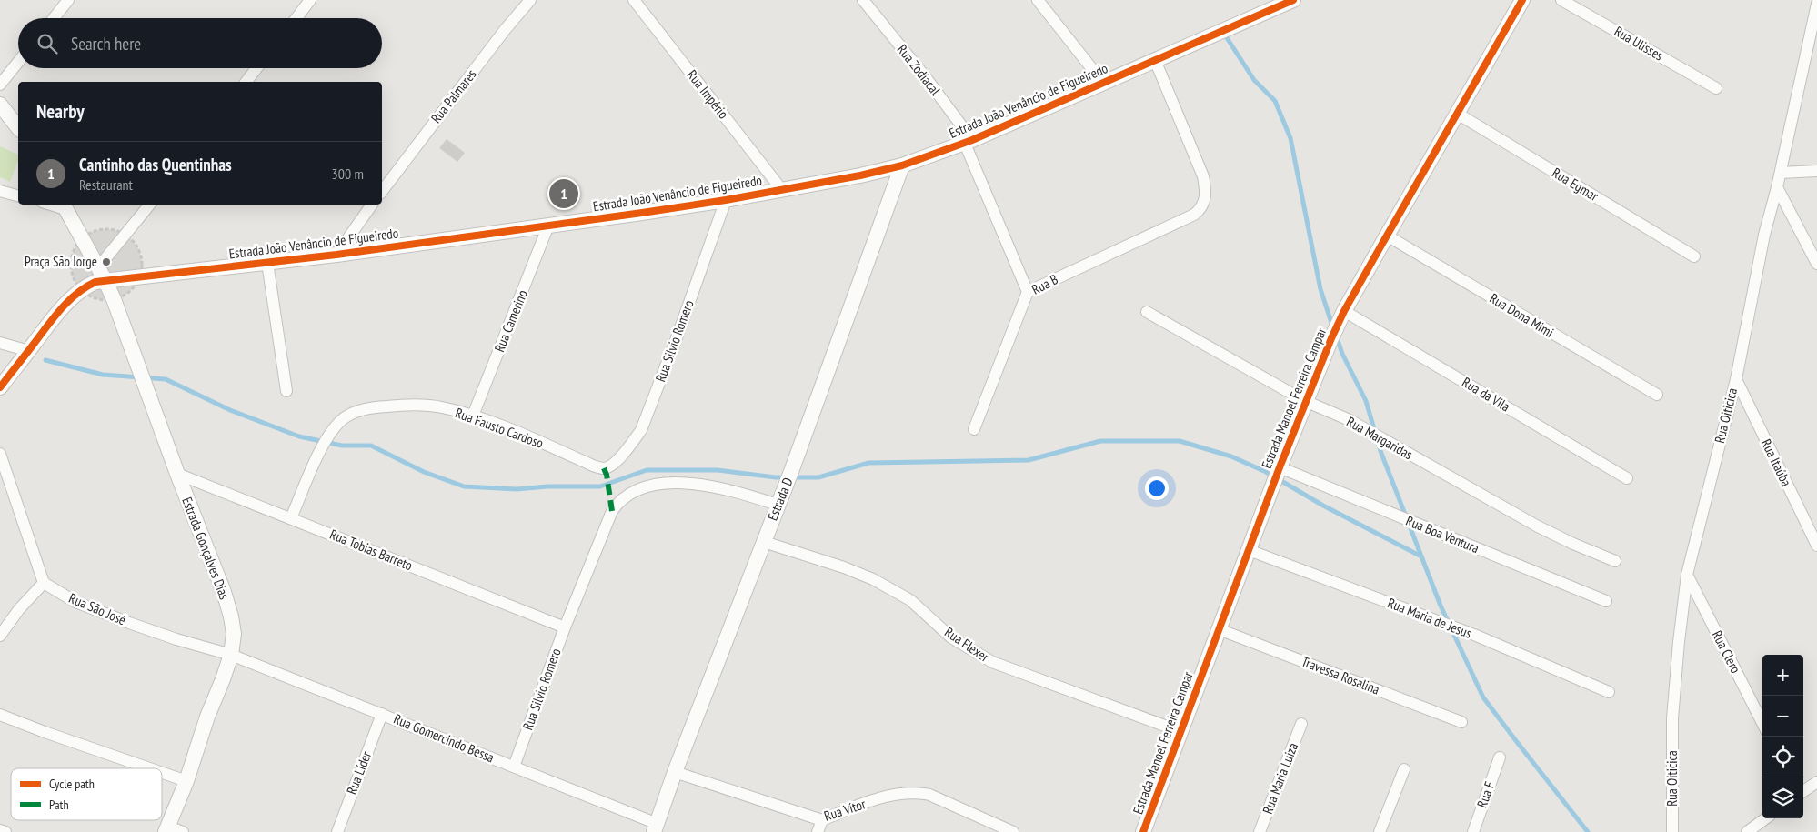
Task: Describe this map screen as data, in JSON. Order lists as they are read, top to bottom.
{
  "streets": {
    "street": [
      "Rua Ulisses",
      "Rua Zodiacal",
      "Rua Império",
      "Rua Palmares",
      "Estrada João Venâncio de Figueiredo",
      "Rua Egmar",
      "Rua B",
      "Rua Dona Mimi",
      "Rua Camerino",
      "Rua Silvio Romero",
      "Rua da Vila",
      "Estrada Manoel Ferreira Campar",
      "Rua Oiticica",
      "Rua Fausto Cardoso",
      "Rua Margaridas",
      "Rua Itaúba",
      "Estrada D",
      "Rua Boa Ventura",
      "Estrada Gonçalves Dias",
      "Rua Tobias Barreto",
      "Rua São José",
      "Rua Maria de Jesus",
      "Rua Flexer",
      "Rua Clero",
      "Travessa Rosalina",
      "Rua Gomercindo Bessa",
      "Rua Líder",
      "Rua Maria Luiza",
      "Rua F",
      "Rua Vítor"
    ]
  },
  "crossings": [
    ["Rua Zodiacal", "Estrada João Venâncio de Figueiredo"],
    ["Rua Zodiacal", "Rua B"],
    ["Rua Império", "Estrada João Venâncio de Figueiredo"],
    ["Estrada João Venâncio de Figueiredo", "Rua B"],
    ["Estrada João Venâncio de Figueiredo", "Rua Camerino"],
    ["Estrada João Venâncio de Figueiredo", "Rua Silvio Romero"],
    ["Estrada João Venâncio de Figueiredo", "Estrada D"],
    ["Estrada João Venâncio de Figueiredo", "Estrada Gonçalves Dias"],
    ["Rua Egmar", "Estrada Manoel Ferreira Campar"],
    ["Rua Dona Mimi", "Estrada Manoel Ferreira Campar"],
    ["Rua Camerino", "Rua Fausto Cardoso"],
    ["Rua Silvio Romero", "Rua Fausto Cardoso"],
    ["Rua Silvio Romero", "Estrada D"],
    ["Rua Silvio Romero", "Rua Tobias Barreto"],
    ["Rua Silvio Romero", "Rua Gomercindo Bessa"],
    ["Rua da Vila", "Estrada Manoel Ferreira Campar"],
    ["Estrada Manoel Ferreira Campar", "Rua Margaridas"],
    ["Estrada Manoel Ferreira Campar", "Rua Boa Ventura"],
    ["Estrada Manoel Ferreira Campar", "Rua Maria de Jesus"],
    ["Estrada Manoel Ferreira Campar", "Rua Flexer"],
    ["Estrada Manoel Ferreira Campar", "Travessa Rosalina"],
    ["Rua Oiticica", "Rua Itaúba"],
    ["Rua Oiticica", "Rua Clero"],
    ["Rua Fausto Cardoso", "Rua Tobias Barreto"],
    ["Estrada D", "Rua Flexer"],
    ["Estrada D", "Rua Gomercindo Bessa"],
    ["Estrada D", "Rua Vítor"],
    ["Estrada Gonçalves Dias", "Rua Tobias Barreto"],
    ["Estrada Gonçalves Dias", "Rua São José"],
    ["Estrada Gonçalves Dias", "Rua Gomercindo Bessa"],
    ["Rua São José", "Rua Gomercindo Bessa"],
    ["Rua Gomercindo Bessa", "Rua Líder"]
  ],
  "places": ["Praça São Jorge"],
  "legend": ["Cycle path", "Path"],
  "page": {
    "search": "Search here",
    "heading": "Nearby",
    "list": [
      {
        "mark": "1",
        "name": "Cantinho das Quentinhas",
        "note": "Restaurant",
        "value": "300 m"
      }
    ],
    "pins": "1",
    "map_buttons": ["+", "−"]
  }
}
